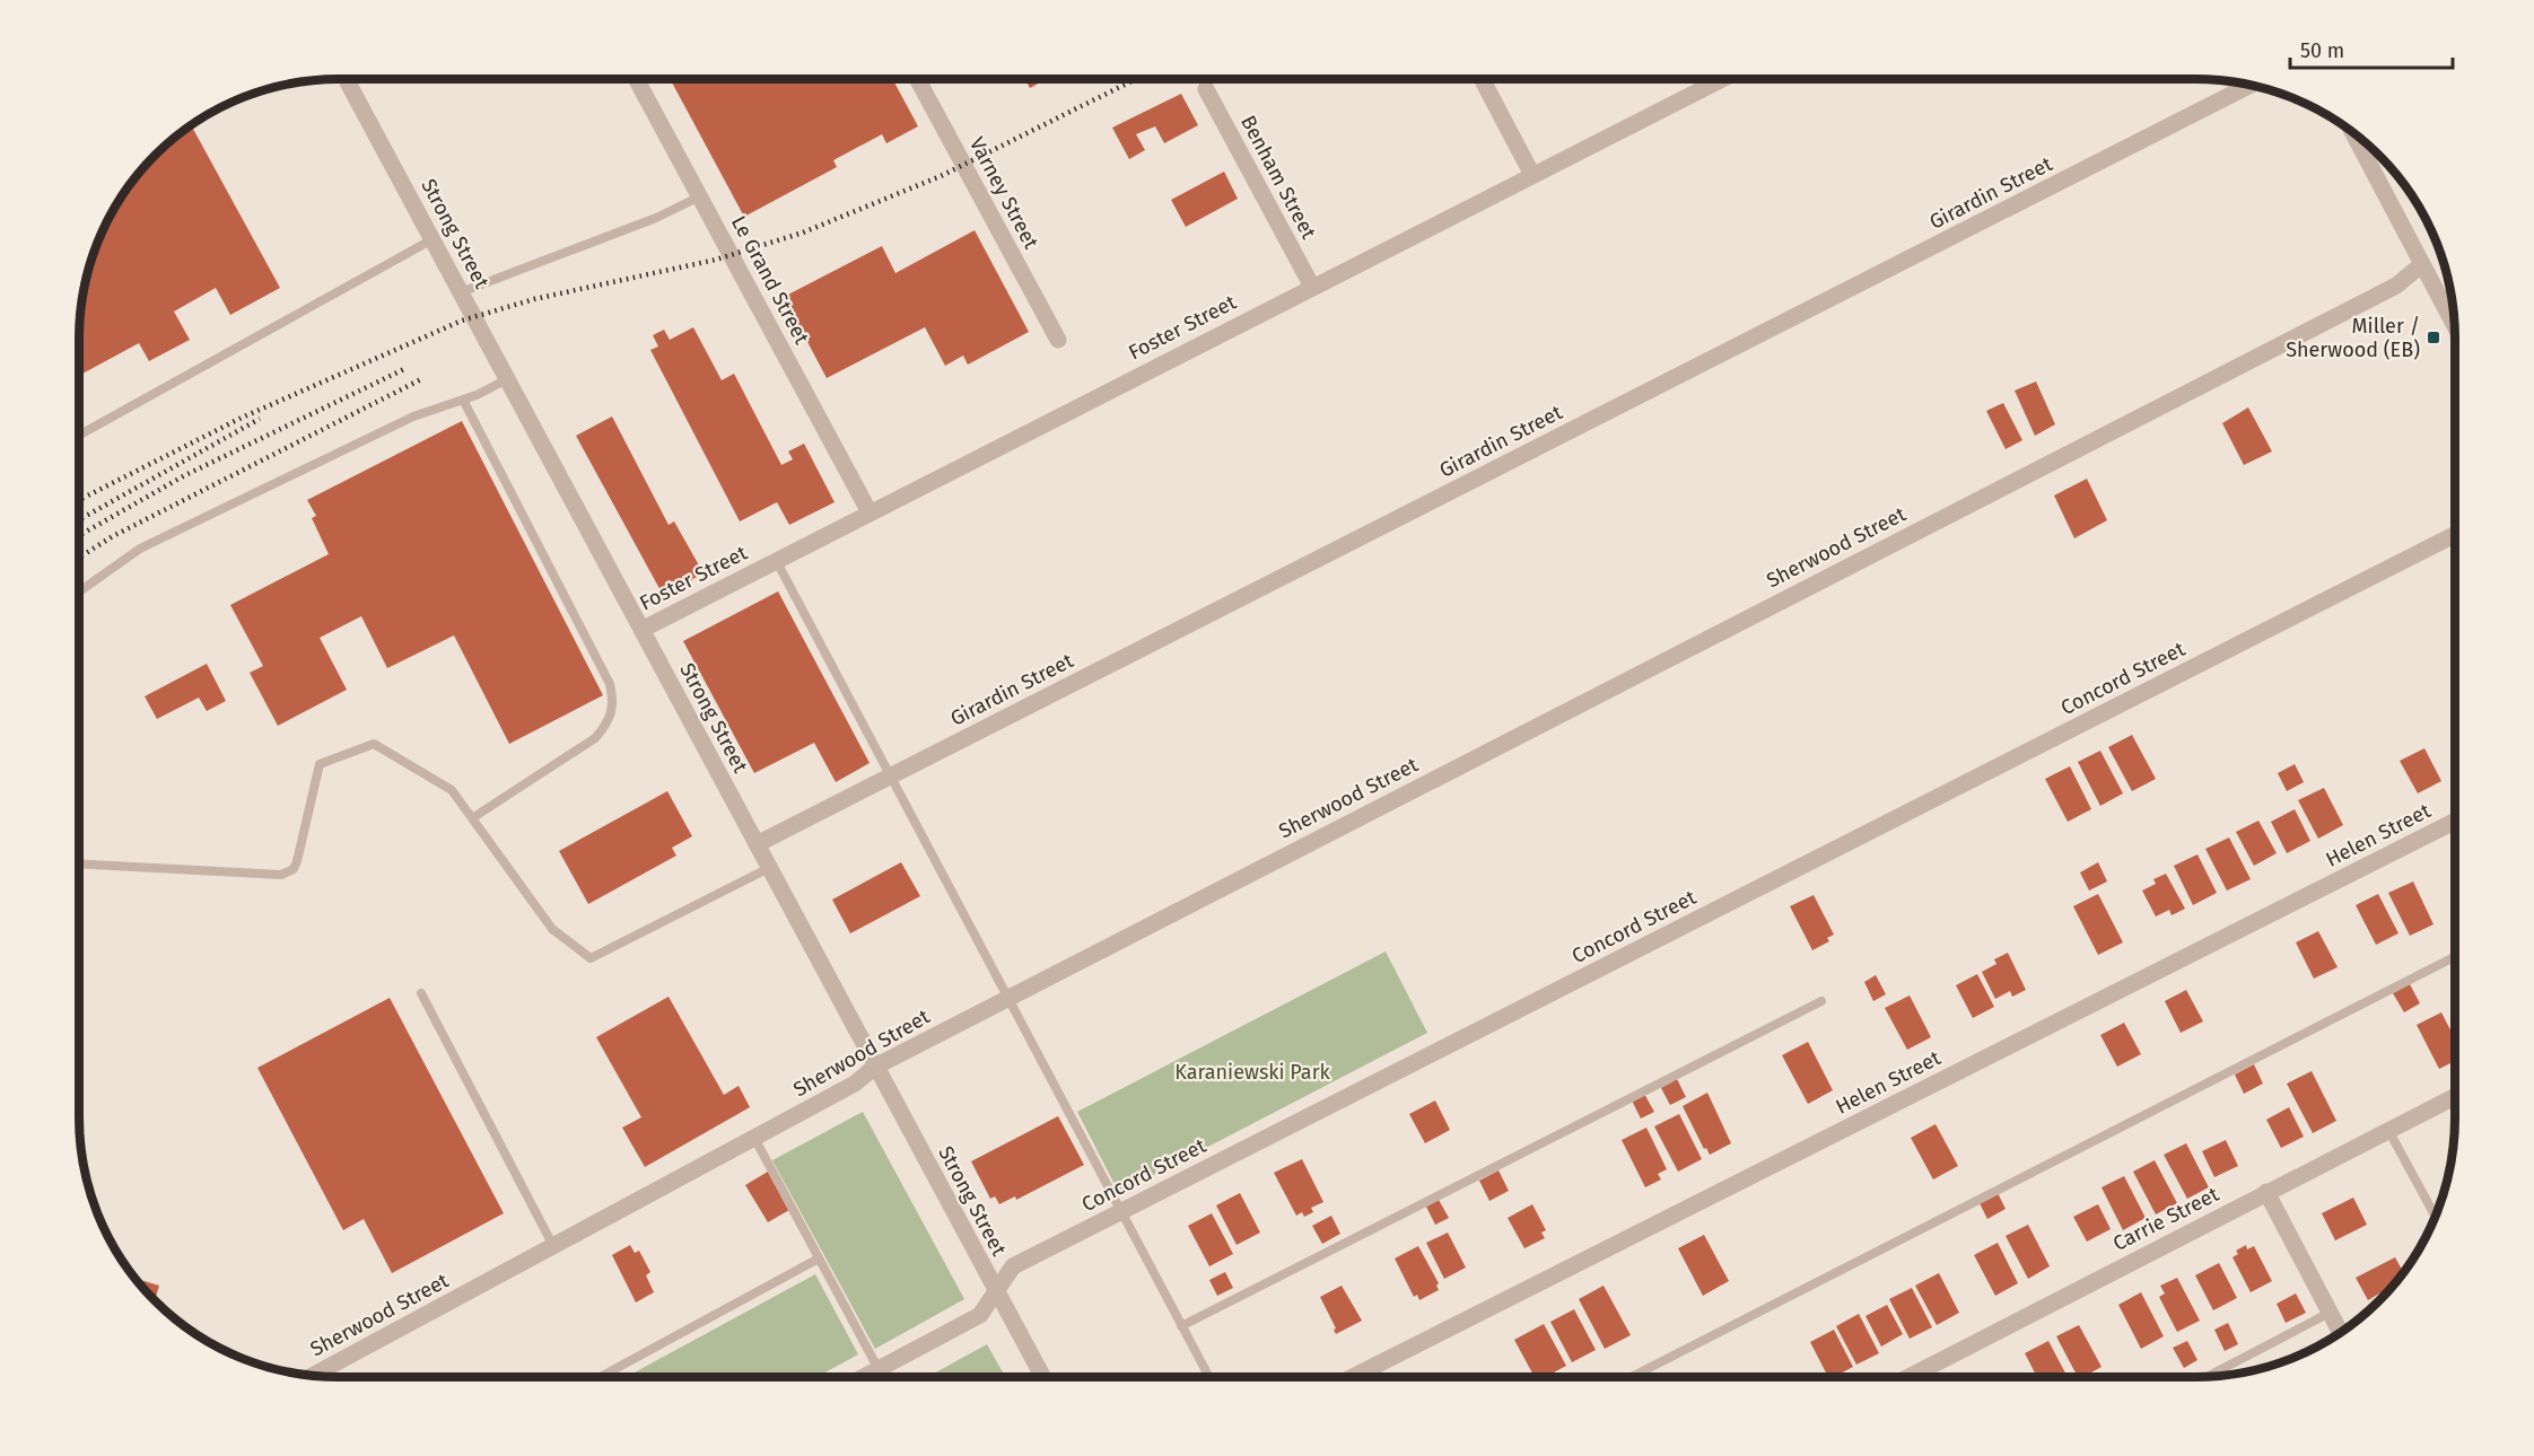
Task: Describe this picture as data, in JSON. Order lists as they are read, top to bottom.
{
  "streets": {
    "street": [
      "Benham Street",
      "Varney Street",
      "Girardin Street",
      "Strong Street",
      "Le Grand Street",
      "Foster Street",
      "Sherwood Street",
      "Concord Street",
      "Helen Street",
      "Carrie Street"
    ]
  },
  "crossings": [
    ["Benham Street", "Foster Street"],
    ["Girardin Street", "Strong Street"],
    ["Strong Street", "Foster Street"],
    ["Strong Street", "Sherwood Street"],
    ["Strong Street", "Concord Street"],
    ["Le Grand Street", "Foster Street"]
  ],
  "parks": ["Karaniewski Park"],
  "places": {
    "transit": ["Miller / Sherwood (EB)"]
  },
  "scale_bar": "50 m"
}
